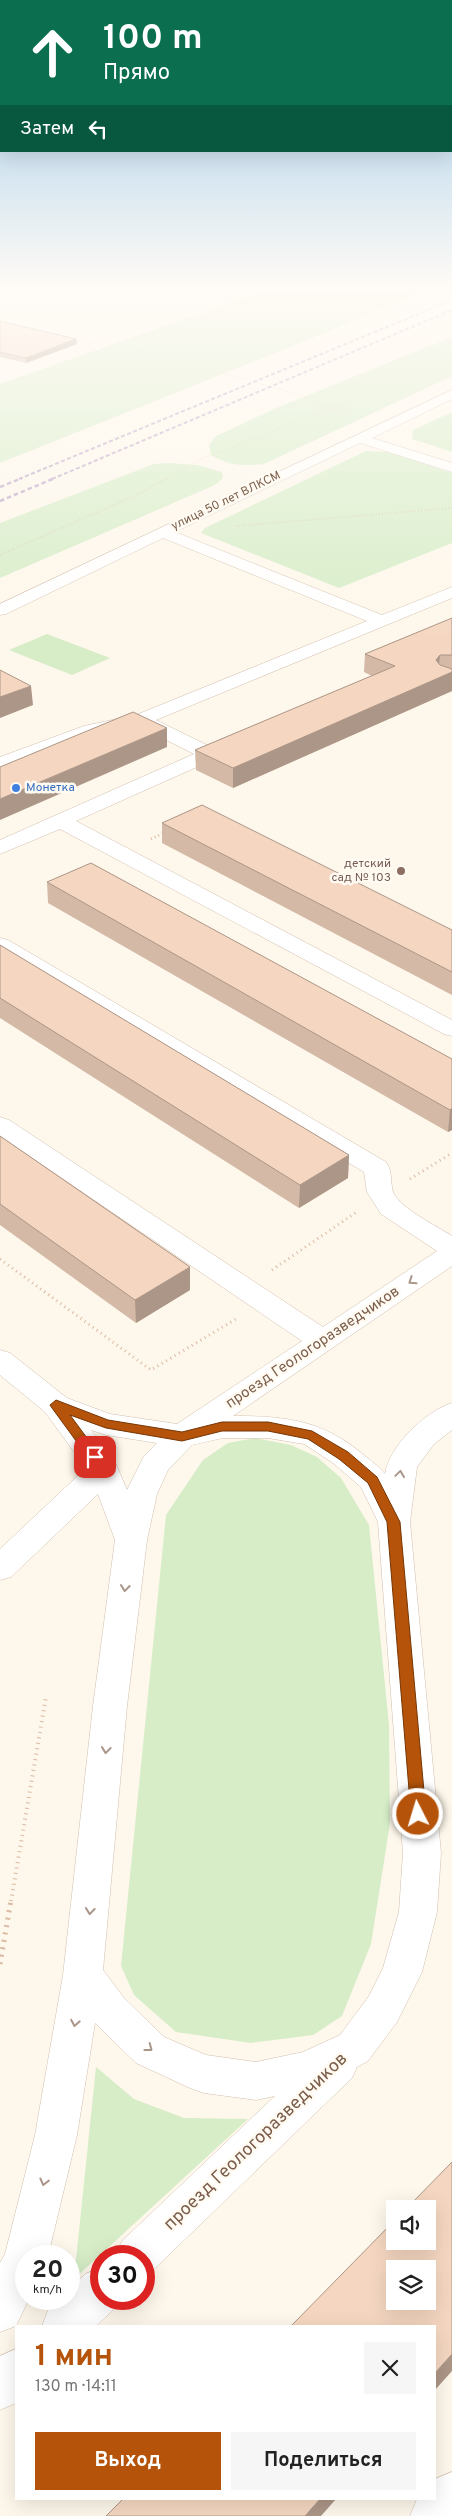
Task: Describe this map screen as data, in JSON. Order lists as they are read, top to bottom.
{
  "streets": {
    "street": ["улица 50 лет ВЛКСМ", "проезд Геологоразведчиков"]
  },
  "places": ["Монетка", "детский сад № 103"],
  "page": {
    "turn": ["100 m", "Прямо"],
    "then": "Затем",
    "speed": "20 km/h",
    "limit": "30",
    "heading": ["1 мин", "130 m · 14:11"],
    "buttons": ["Выход", "Поделиться"]
  }
}
